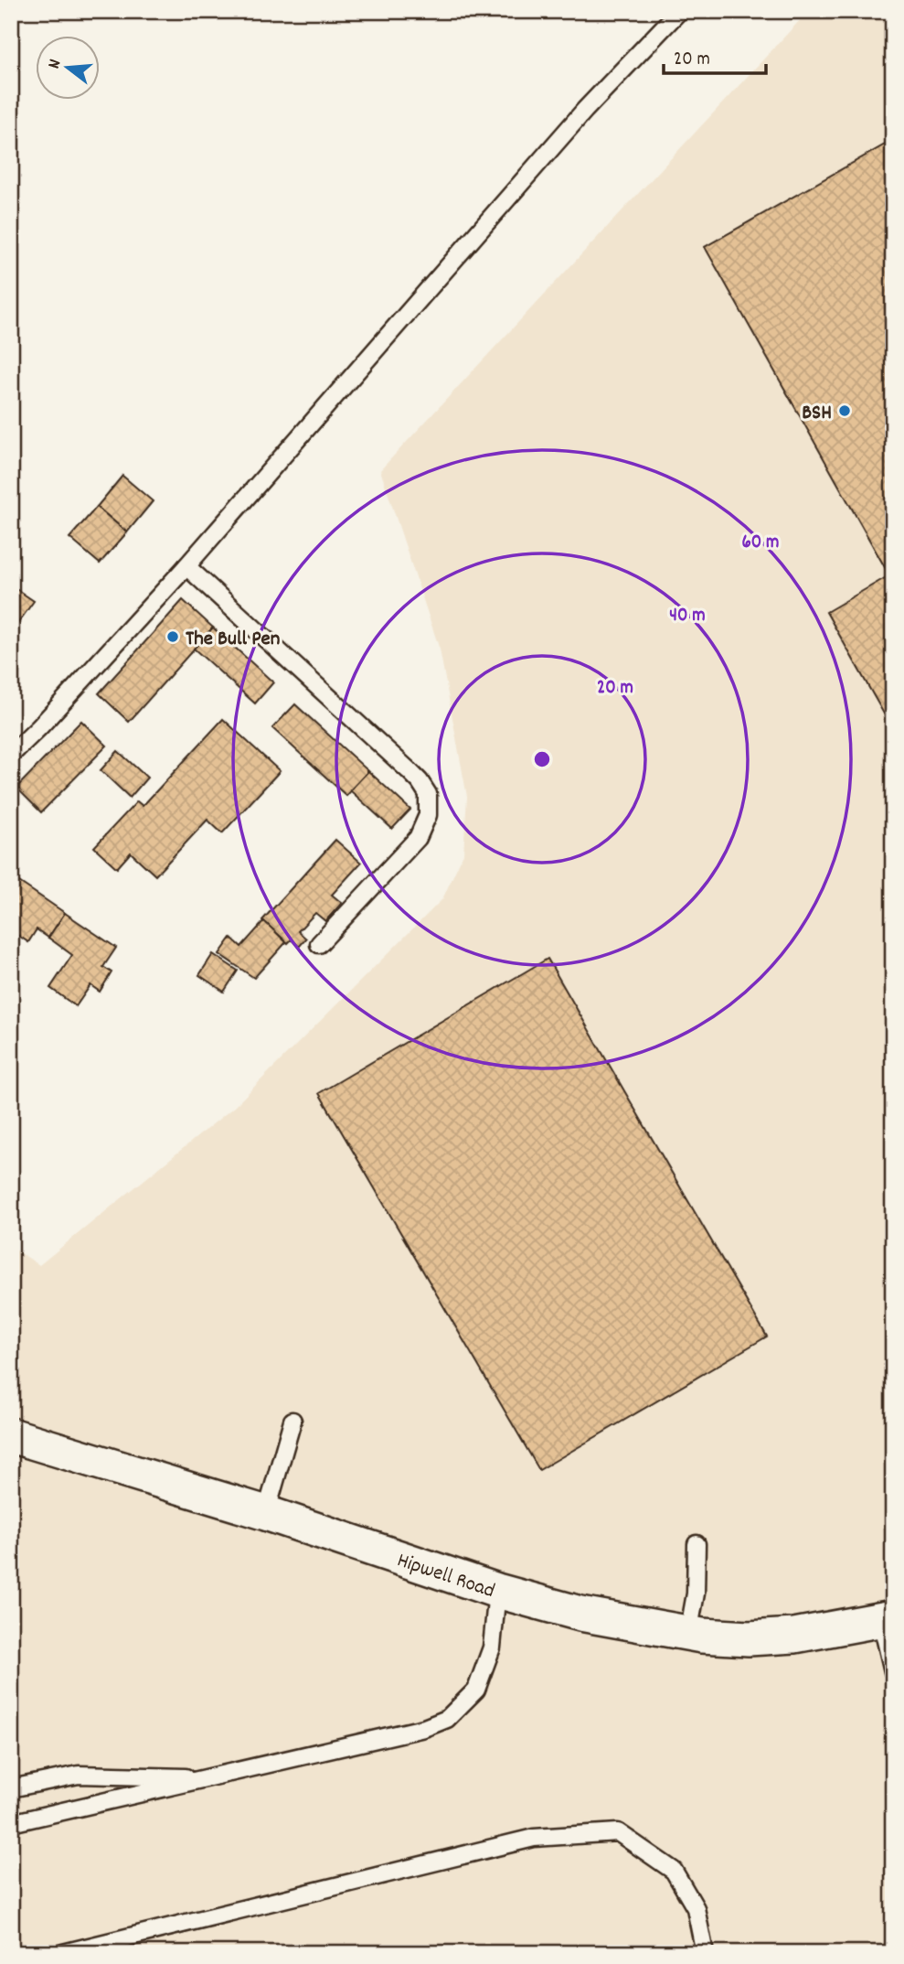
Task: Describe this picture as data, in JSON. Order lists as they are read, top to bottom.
{
  "streets": {
    "street": ["Hipwell Road"]
  },
  "places": ["BSH", "The Bull Pen"],
  "scale_bar": "20 m",
  "north": "left",
  "rings": ["60 m", "40 m", "20 m"]
}
